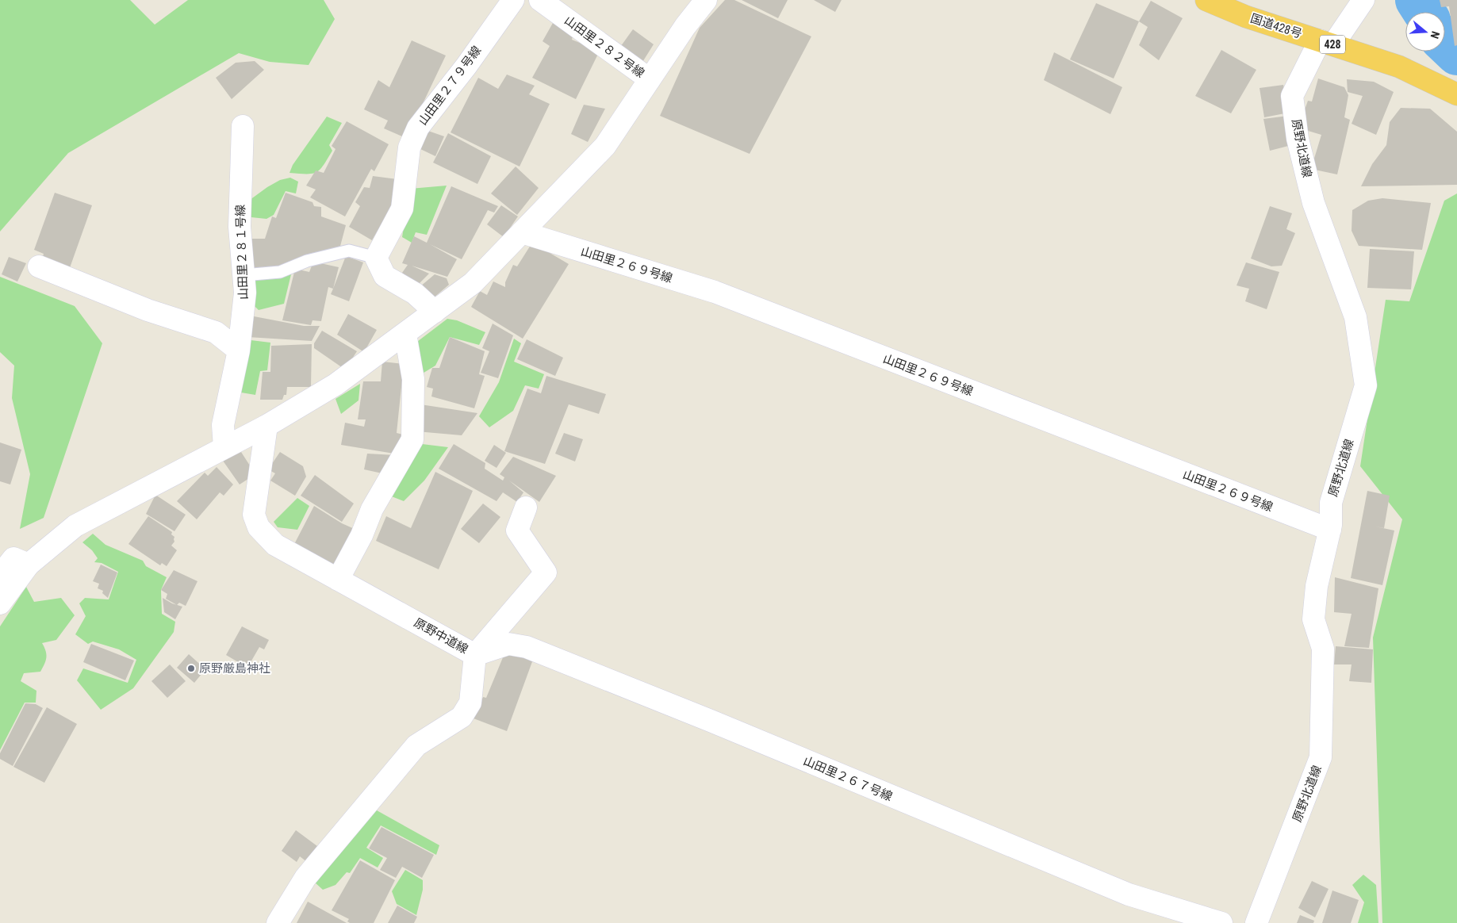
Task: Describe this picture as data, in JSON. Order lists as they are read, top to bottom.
{
  "streets": {
    "highway": ["国道428号", "428"],
    "street": [
      "山田里２８２号線",
      "山田里２７９号線",
      "原野北道線",
      "山田里２８１号線",
      "山田里２６９号線",
      "原野中道線",
      "山田里２６７号線"
    ]
  },
  "crossings": [
    ["国道428号", "原野北道線"],
    ["原野北道線", "山田里２６９号線"],
    ["原野中道線", "山田里２６７号線"]
  ],
  "places": ["原野厳島神社"],
  "north": "right"
}
